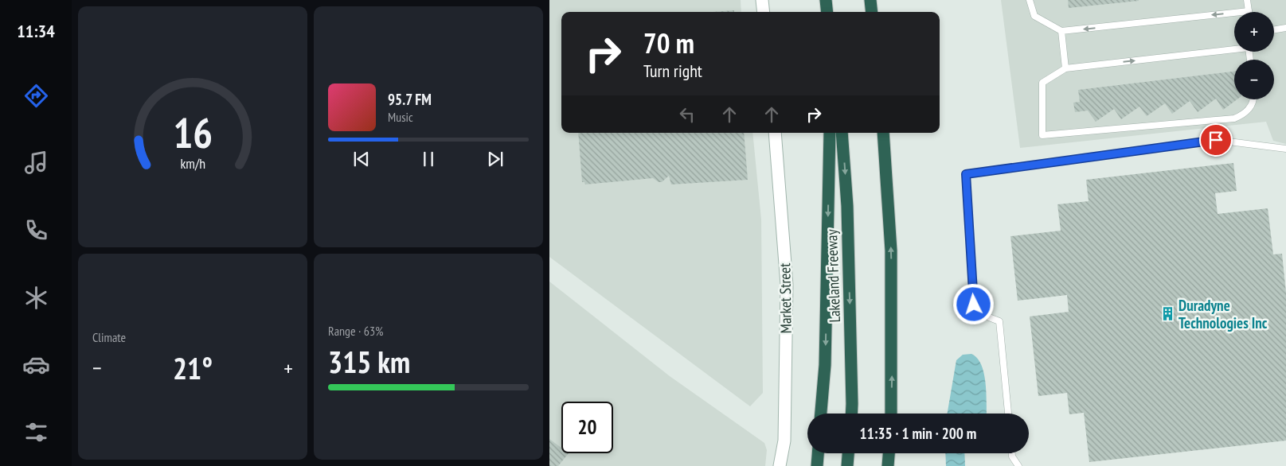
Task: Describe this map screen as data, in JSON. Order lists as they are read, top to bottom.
{
  "streets": {
    "highway": ["Lakeland Freeway"],
    "street": ["Market Street"]
  },
  "places": {
    "building": ["Duradyne Technologies Inc"]
  },
  "page": {
    "tabs": "11:34",
    "map_buttons": ["+", "−"],
    "turn": ["70 m", "Turn right"],
    "song": ["95.7 FM", "Music"],
    "tile": [
      "Climate",
      ["Range · 63%", "315 km"]
    ],
    "heat": ["−", "21°", "+"],
    "limit": "20",
    "trip": "11:35 · 1 min · 200 m",
    "gauge": ["16", "km/h"]
  }
}
